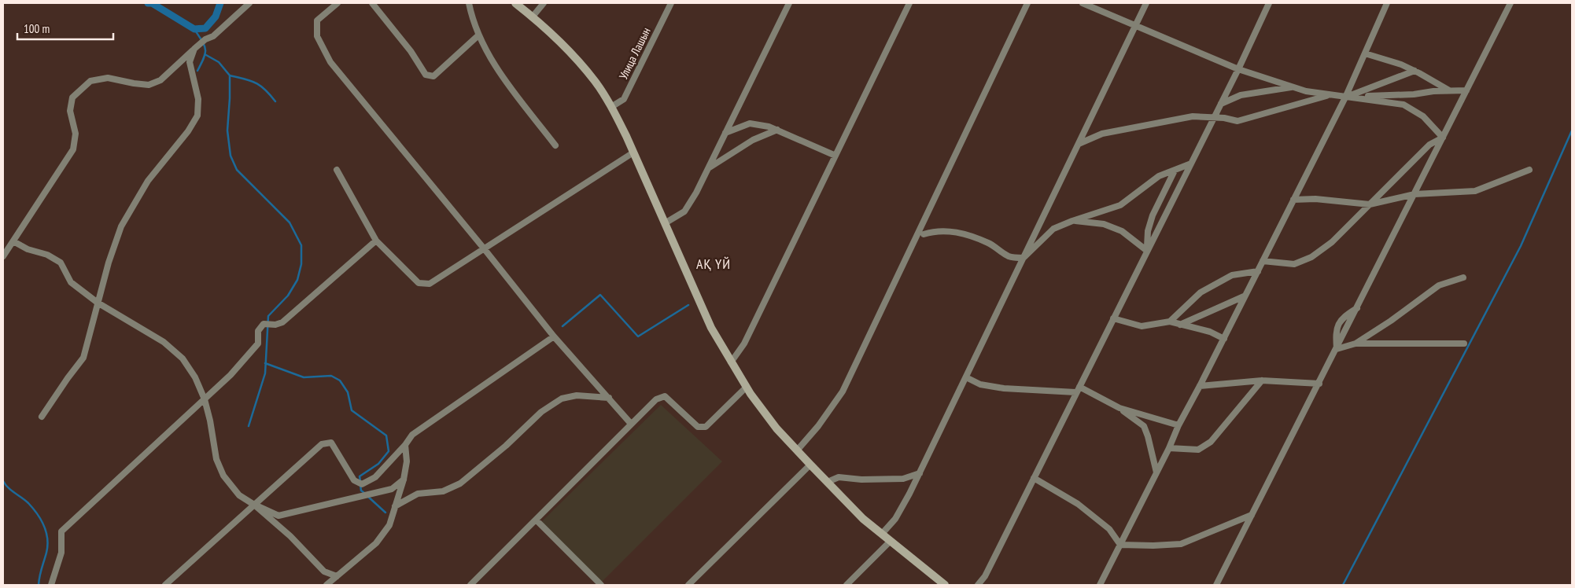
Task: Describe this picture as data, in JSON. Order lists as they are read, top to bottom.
{
  "streets": {
    "street": ["Улица Лашын"]
  },
  "districts": ["АҚ ҮЙ"],
  "scale_bar": "100 m"
}
